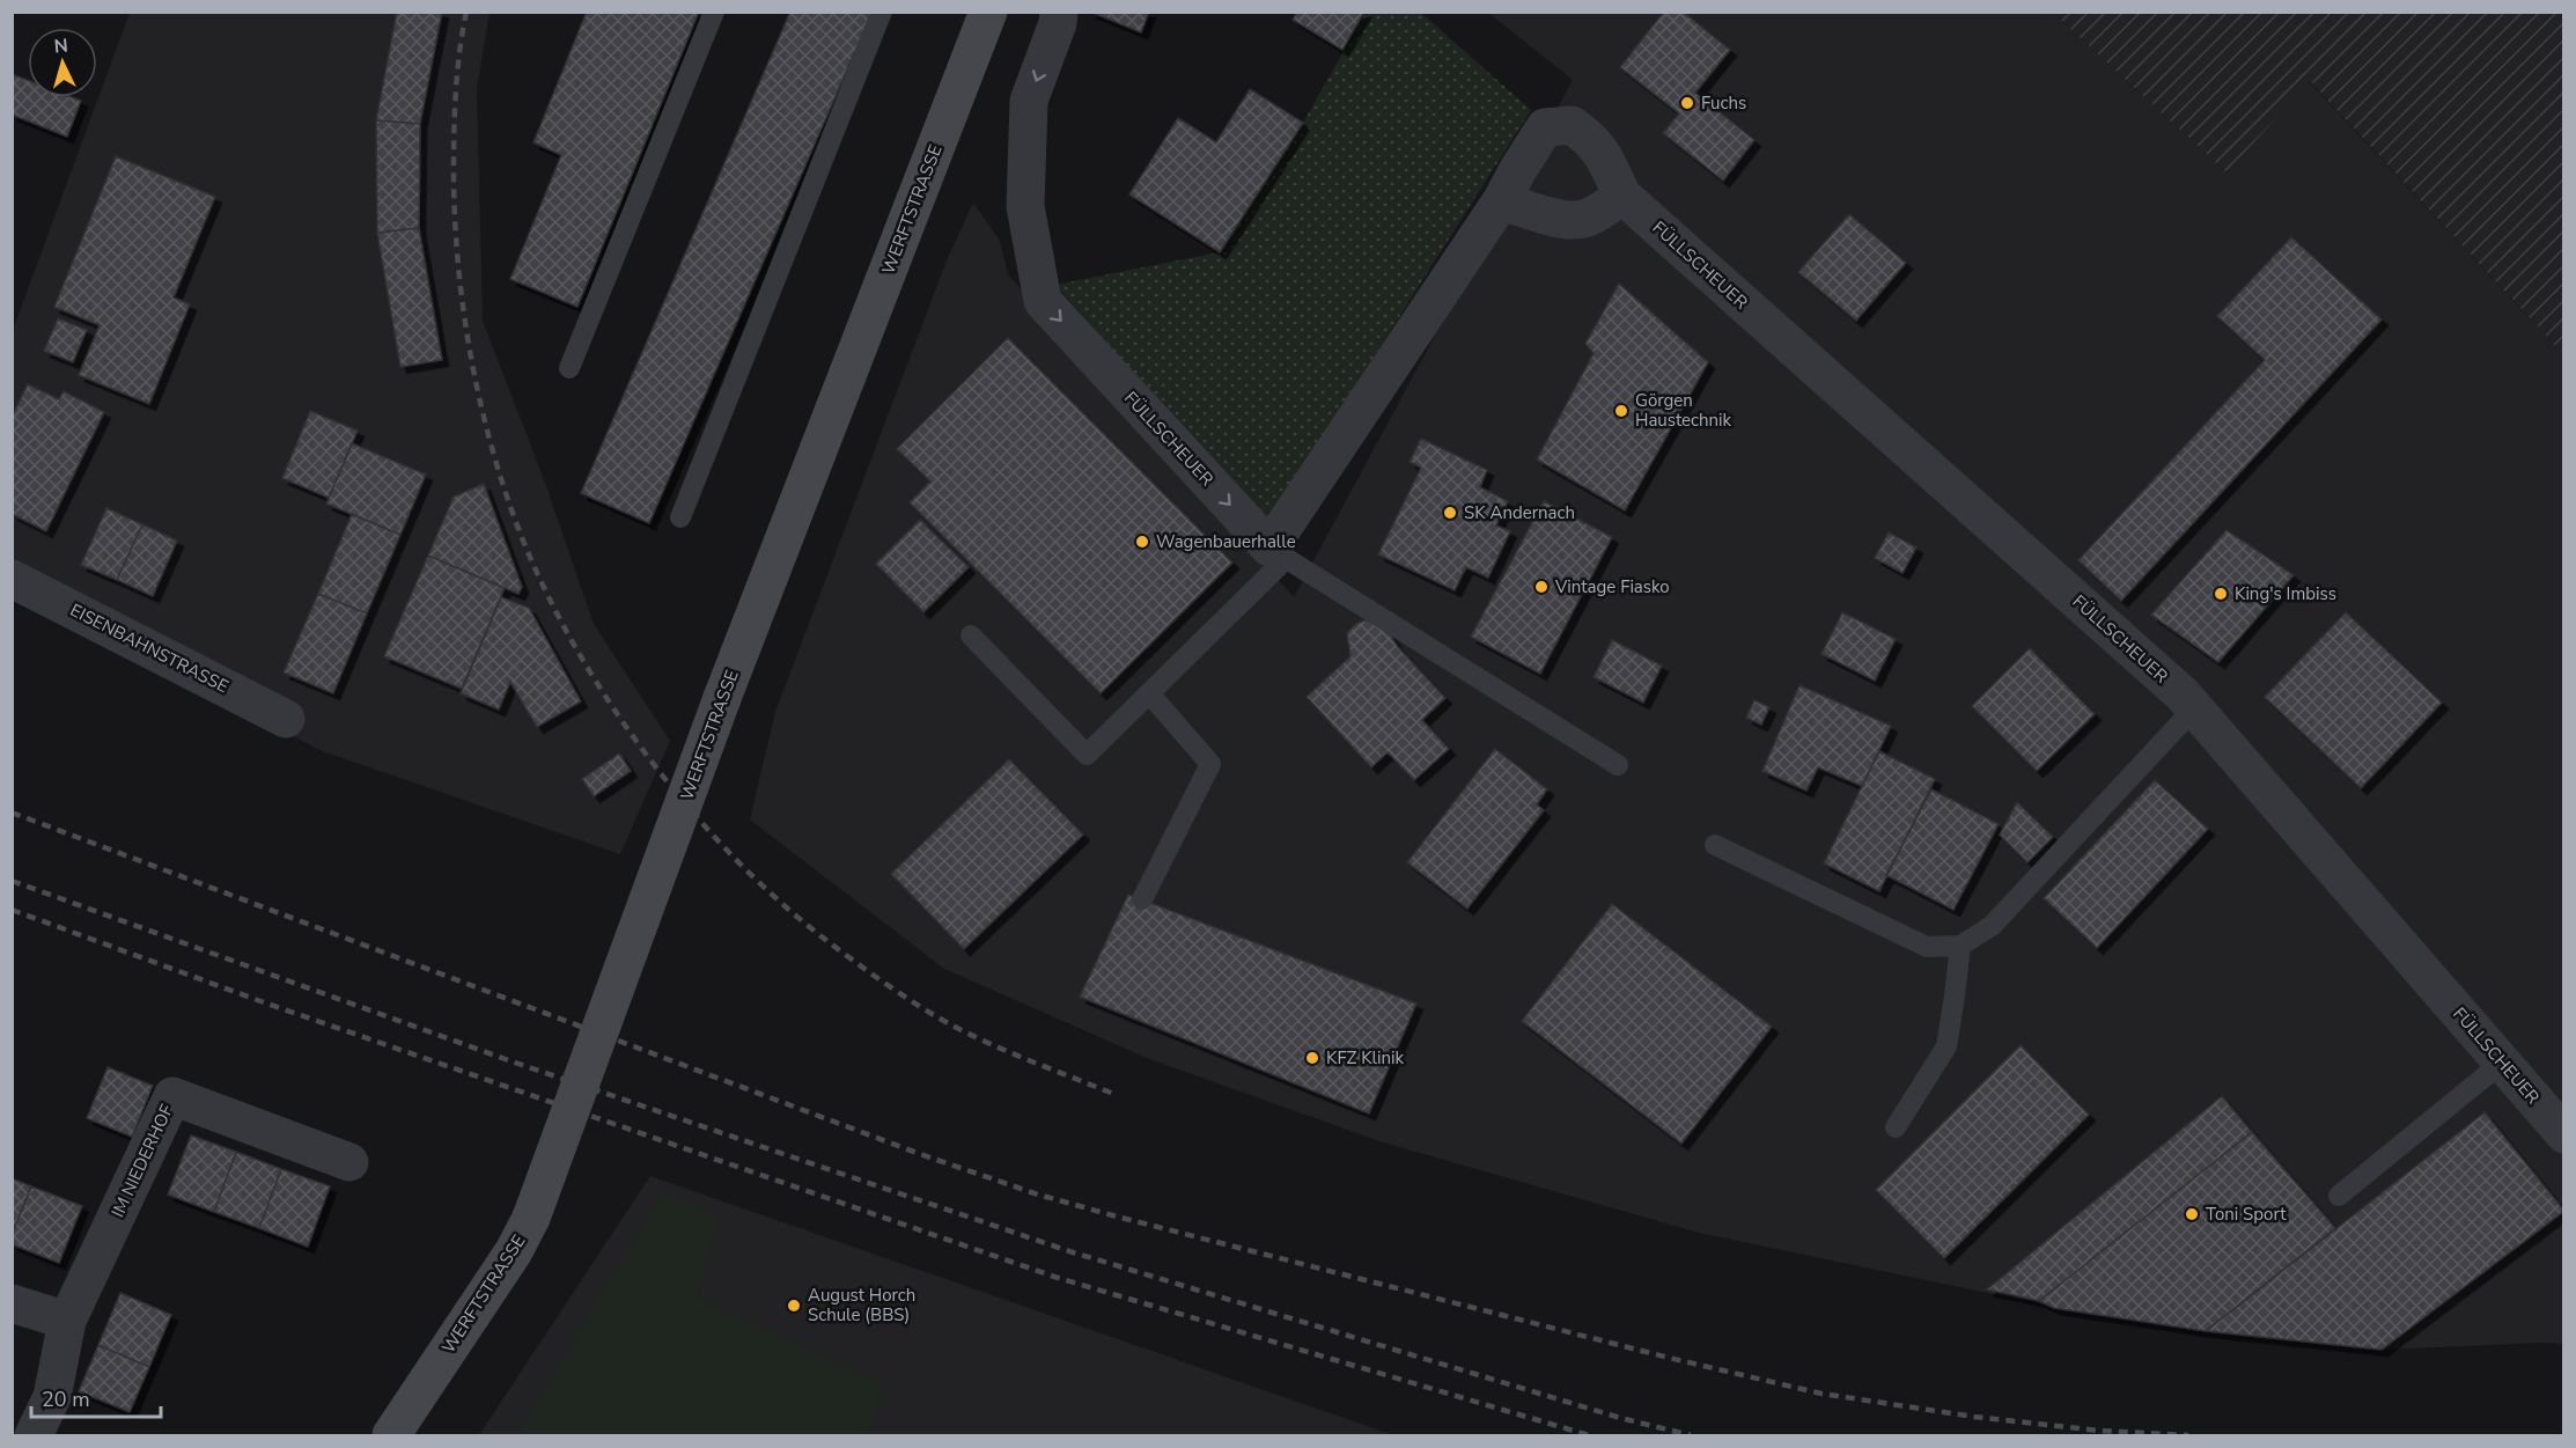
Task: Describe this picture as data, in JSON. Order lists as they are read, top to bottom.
{
  "streets": {
    "street": [
      "WERFTSTRASSE",
      "FÜLLSCHEUER",
      "EISENBAHNSTRASSE",
      "IM NIEDERHOF"
    ]
  },
  "places": [
    "Fuchs",
    "Görgen Haustechnik",
    "SK Andernach",
    "Wagenbauerhalle",
    "Vintage Fiasko",
    "King's Imbiss",
    "KFZ Klinik",
    "Toni Sport",
    "August Horch Schule (BBS)"
  ],
  "scale_bar": "20 m",
  "north": "top"
}
